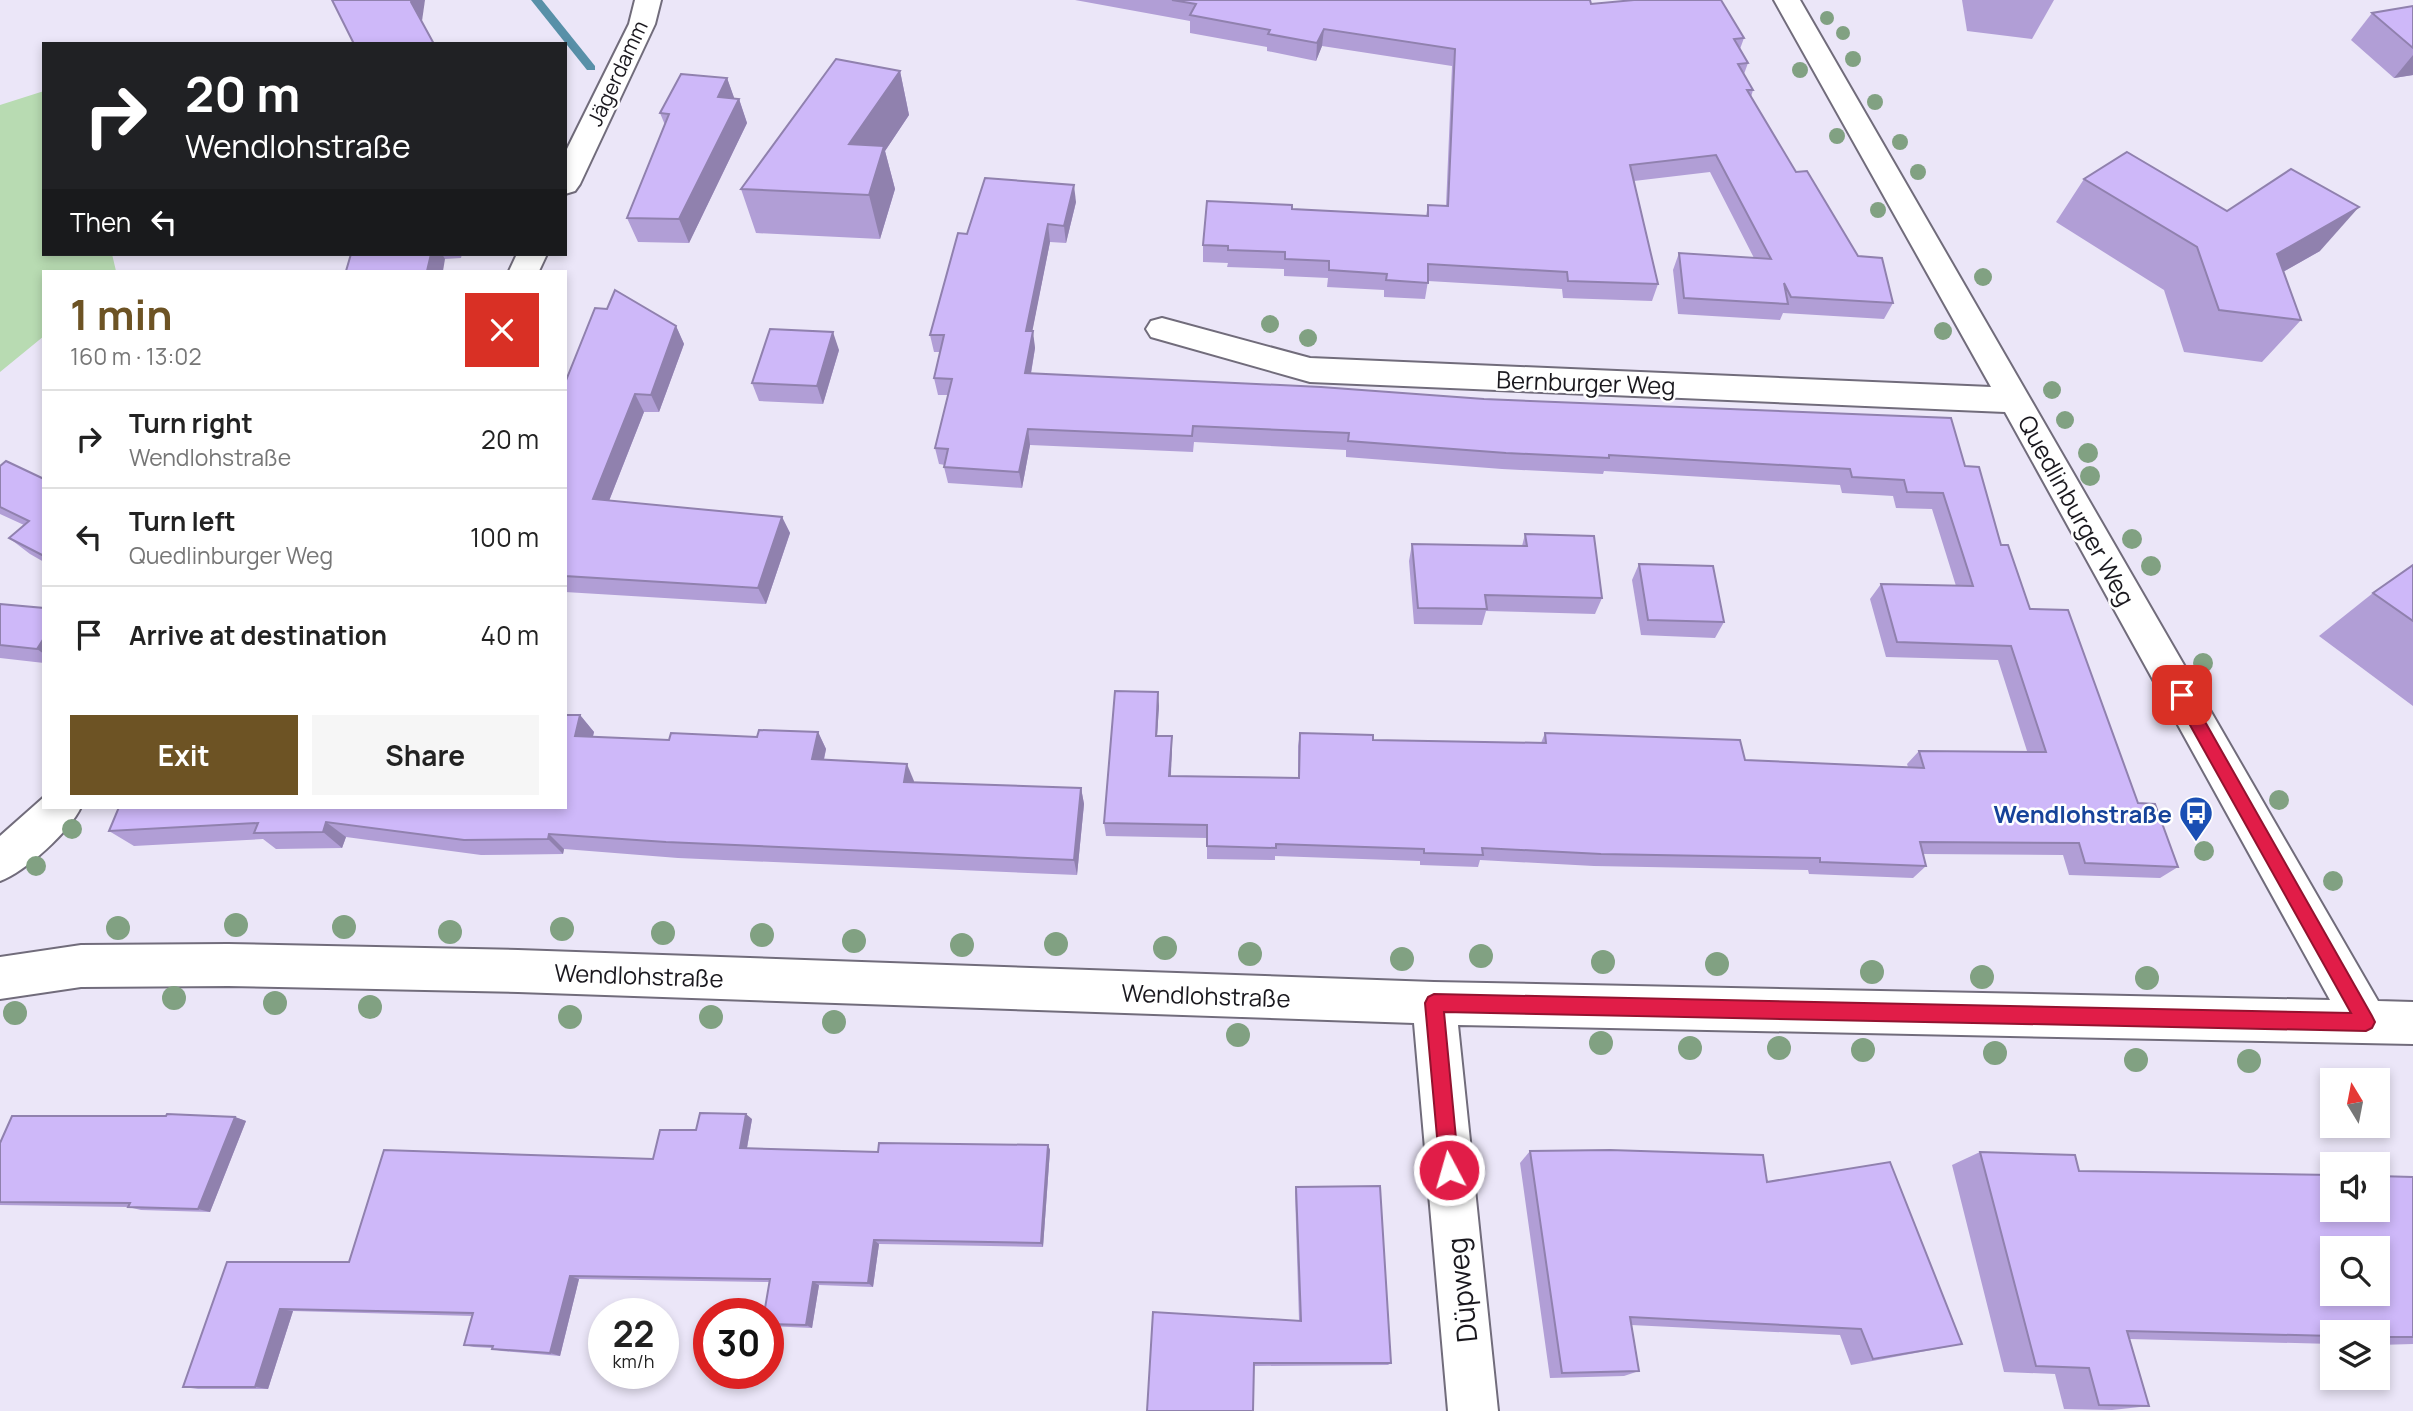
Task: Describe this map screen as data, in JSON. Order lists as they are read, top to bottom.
{
  "streets": {
    "street": [
      "Jägerdamm",
      "Bernburger Weg",
      "Quedlinburger Weg",
      "Wendlohstraße",
      "Düpweg"
    ]
  },
  "crossings": [
    ["Bernburger Weg", "Quedlinburger Weg"],
    ["Quedlinburger Weg", "Wendlohstraße"],
    ["Wendlohstraße", "Düpweg"]
  ],
  "places": {
    "bus stop": ["Wendlohstraße"]
  },
  "north": "top",
  "page": {
    "turn": ["20 m", "Wendlohstraße"],
    "then": "Then",
    "heading": ["1 min", "160 m · 13:02"],
    "list": [
      {
        "name": "Turn right",
        "note": "Wendlohstraße",
        "value": "20 m"
      },
      {
        "name": "Turn left",
        "note": "Quedlinburger Weg",
        "value": "100 m"
      },
      {
        "name": "Arrive at destination",
        "value": "40 m"
      }
    ],
    "buttons": ["Exit", "Share"],
    "speed": "22 km/h",
    "limit": "30"
  }
}
